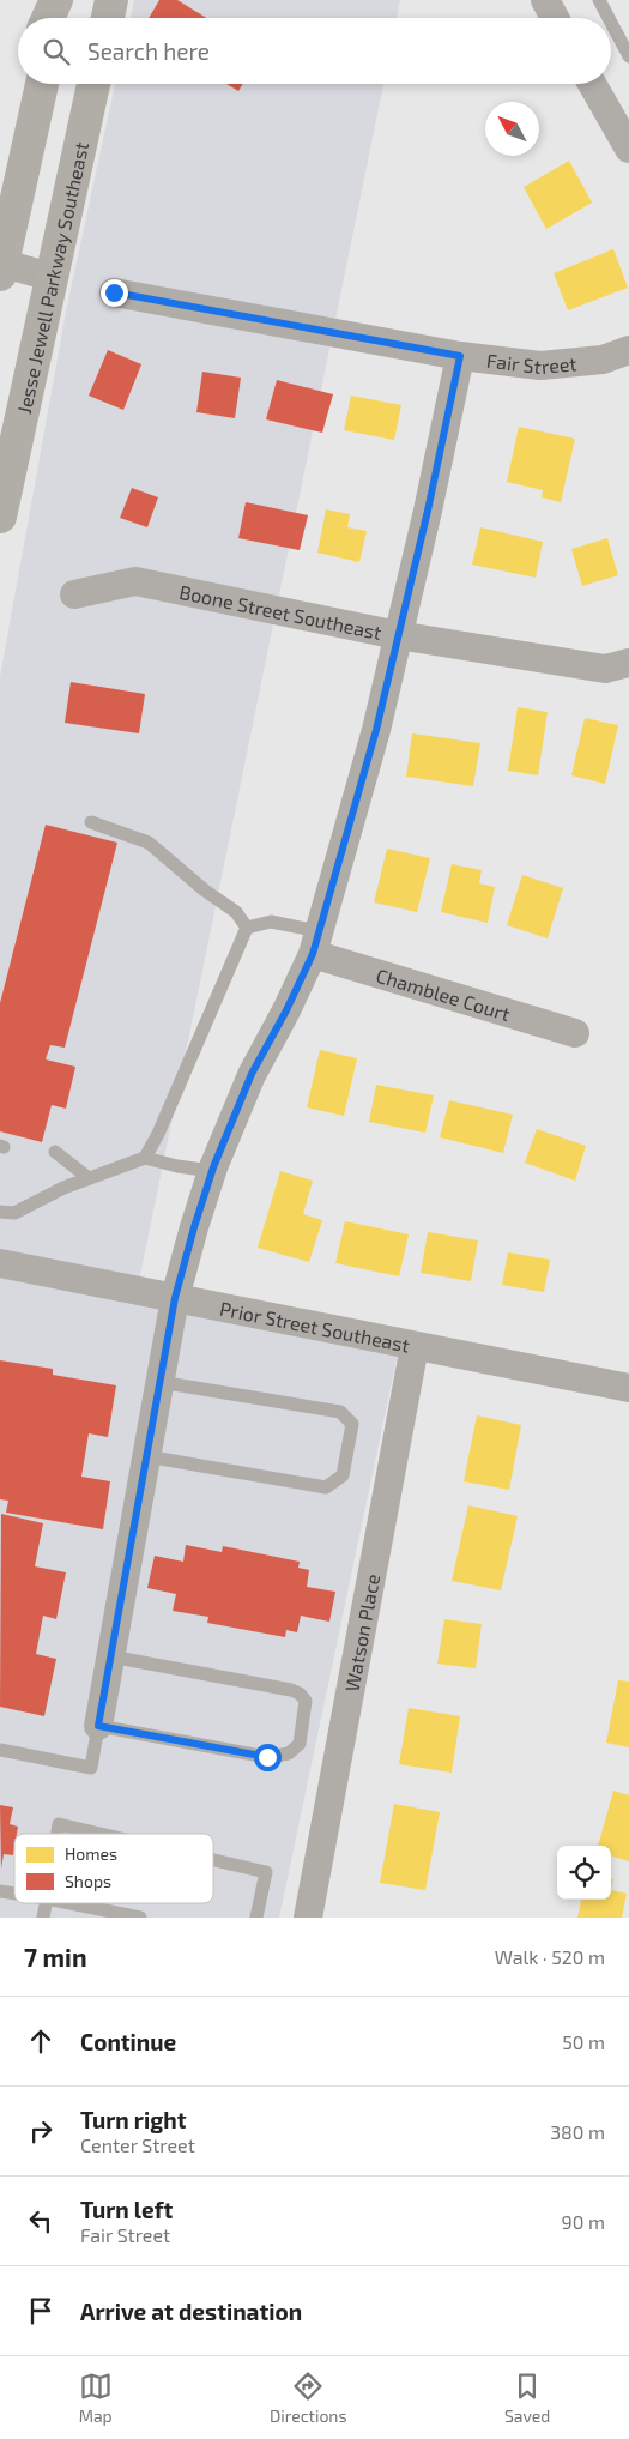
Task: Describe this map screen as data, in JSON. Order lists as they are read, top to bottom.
{
  "streets": {
    "main road": ["Jesse Jewell Parkway Southeast"],
    "street": [
      "Fair Street",
      "Boone Street Southeast",
      "Chamblee Court",
      "Prior Street Southeast",
      "Watson Place"
    ]
  },
  "crossings": [
    ["Prior Street Southeast", "Watson Place"]
  ],
  "legend": ["Homes", "Shops"],
  "north": "top left",
  "page": {
    "search": "Search here",
    "heading": ["7 min", "Walk · 520 m"],
    "list": [
      ["Continue", "50 m"],
      ["Turn right", "Center Street", "380 m"],
      ["Turn left", "Fair Street", "90 m"],
      "Arrive at destination"
    ],
    "nav": ["Map", "Directions", "Saved"]
  }
}
